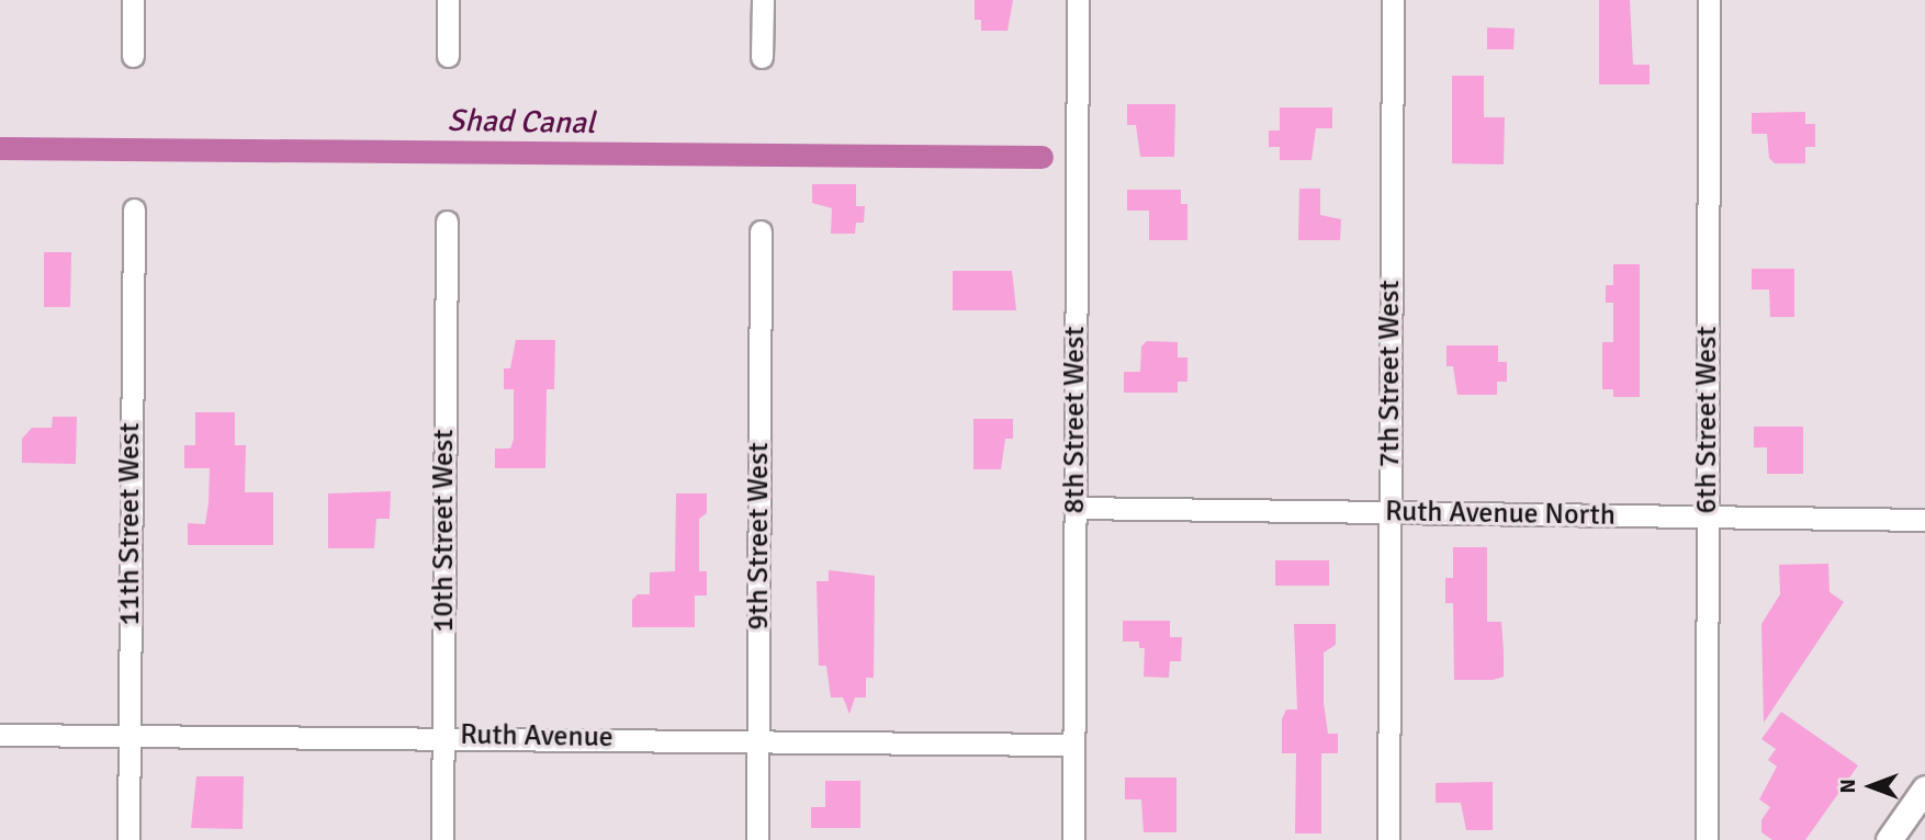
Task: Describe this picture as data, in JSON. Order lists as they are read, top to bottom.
{
  "streets": {
    "street": [
      "7th Street West",
      "8th Street West",
      "6th Street West",
      "Ruth Avenue North",
      "11th Street West",
      "10th Street West",
      "9th Street West",
      "Ruth Avenue"
    ]
  },
  "crossings": [
    ["7th Street West", "Ruth Avenue North"],
    ["8th Street West", "Ruth Avenue North"],
    ["8th Street West", "Ruth Avenue"],
    ["6th Street West", "Ruth Avenue North"],
    ["11th Street West", "Ruth Avenue"],
    ["10th Street West", "Ruth Avenue"],
    ["9th Street West", "Ruth Avenue"]
  ],
  "water": ["Shad Canal"],
  "north": "left"
}
